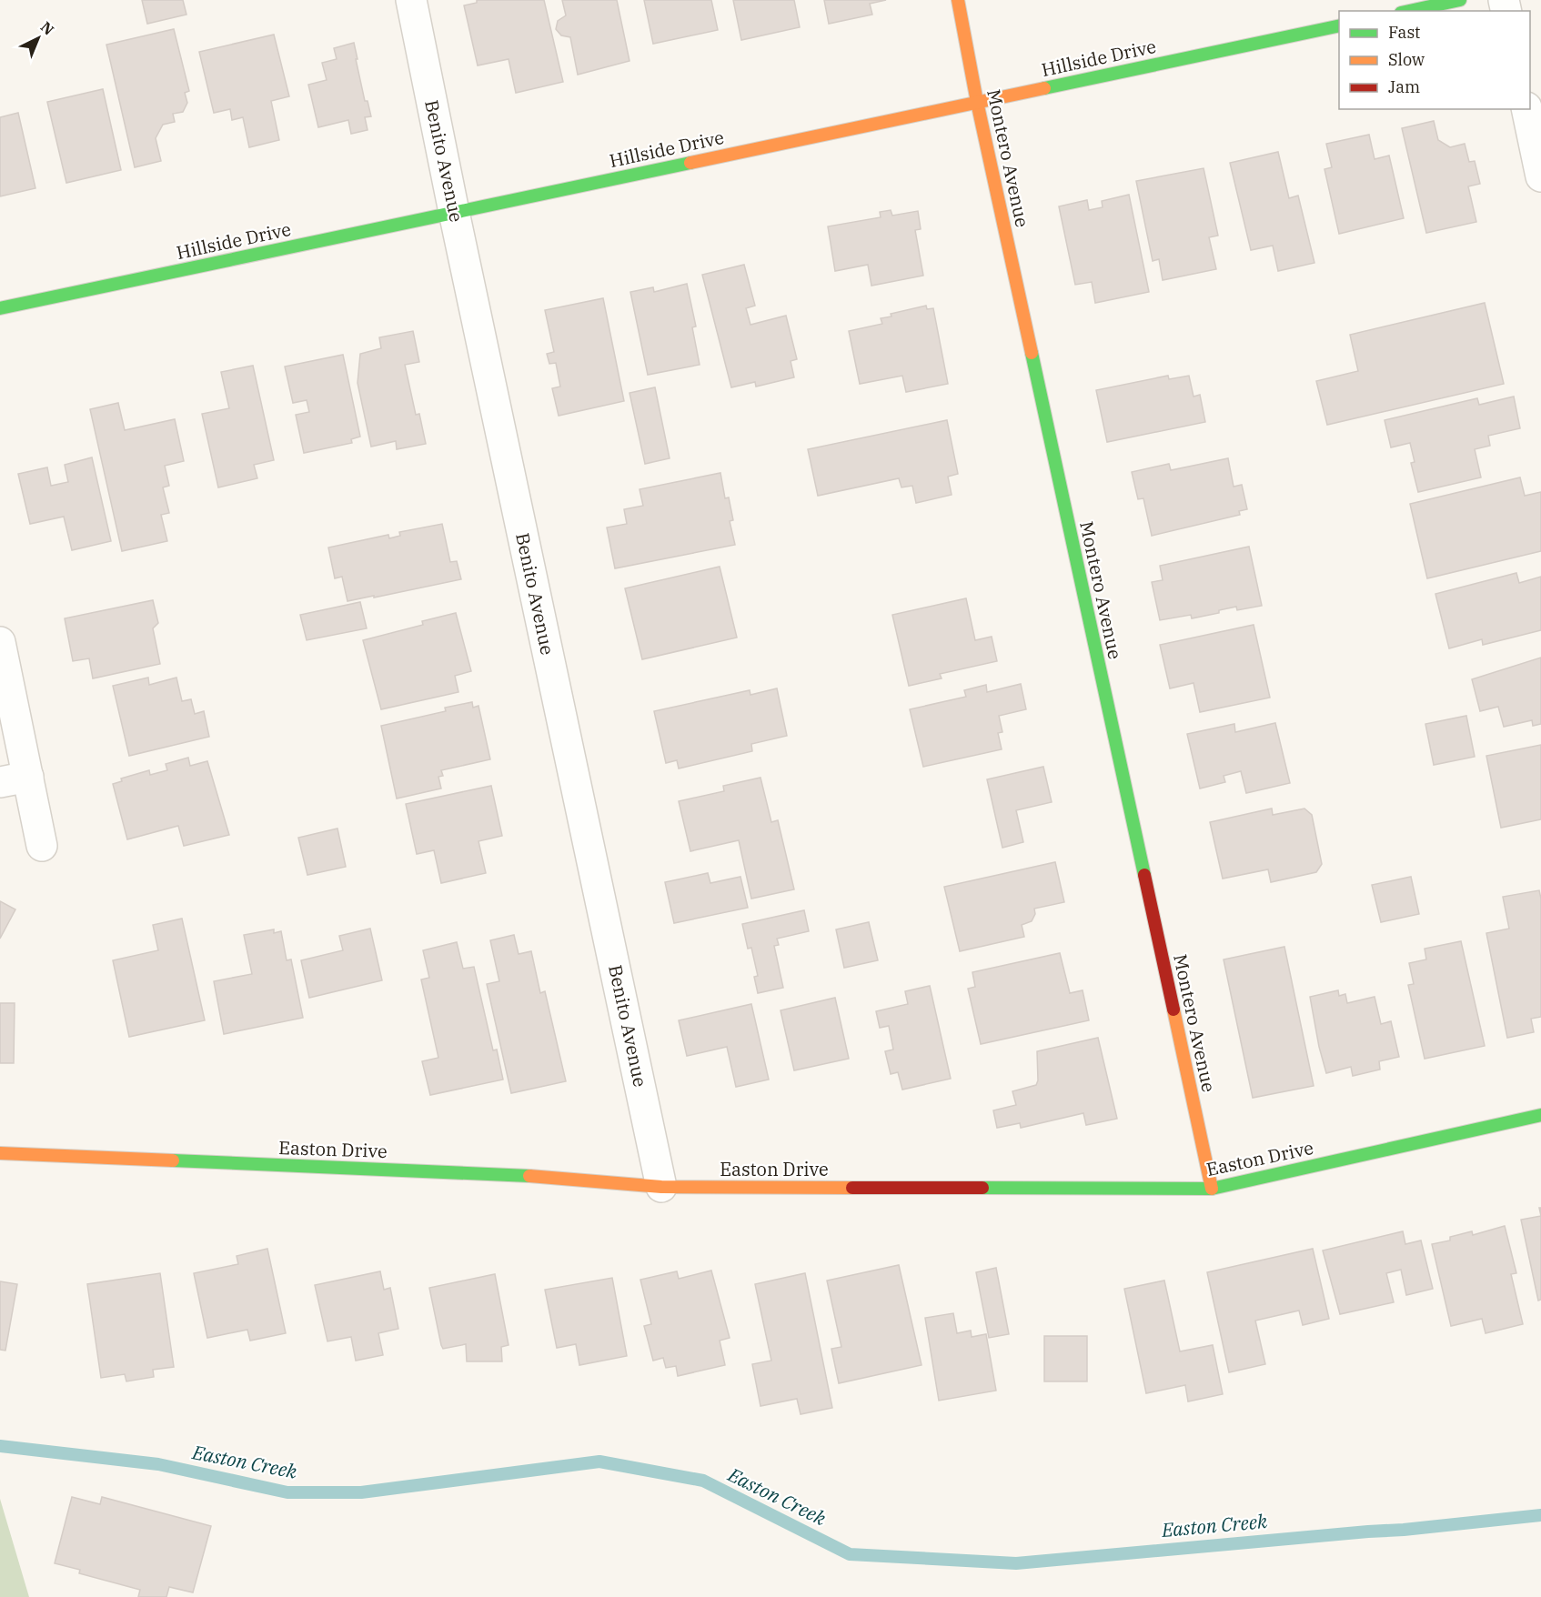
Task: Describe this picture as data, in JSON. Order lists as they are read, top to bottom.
{
  "streets": {
    "street": [
      "Hillside Drive",
      "Montero Avenue",
      "Benito Avenue",
      "Easton Drive"
    ]
  },
  "crossings": [
    ["Hillside Drive", "Montero Avenue"],
    ["Hillside Drive", "Benito Avenue"],
    ["Montero Avenue", "Easton Drive"],
    ["Benito Avenue", "Easton Drive"]
  ],
  "water": ["Easton Creek"],
  "legend": ["Fast", "Slow", "Jam"],
  "north": "top right"
}
